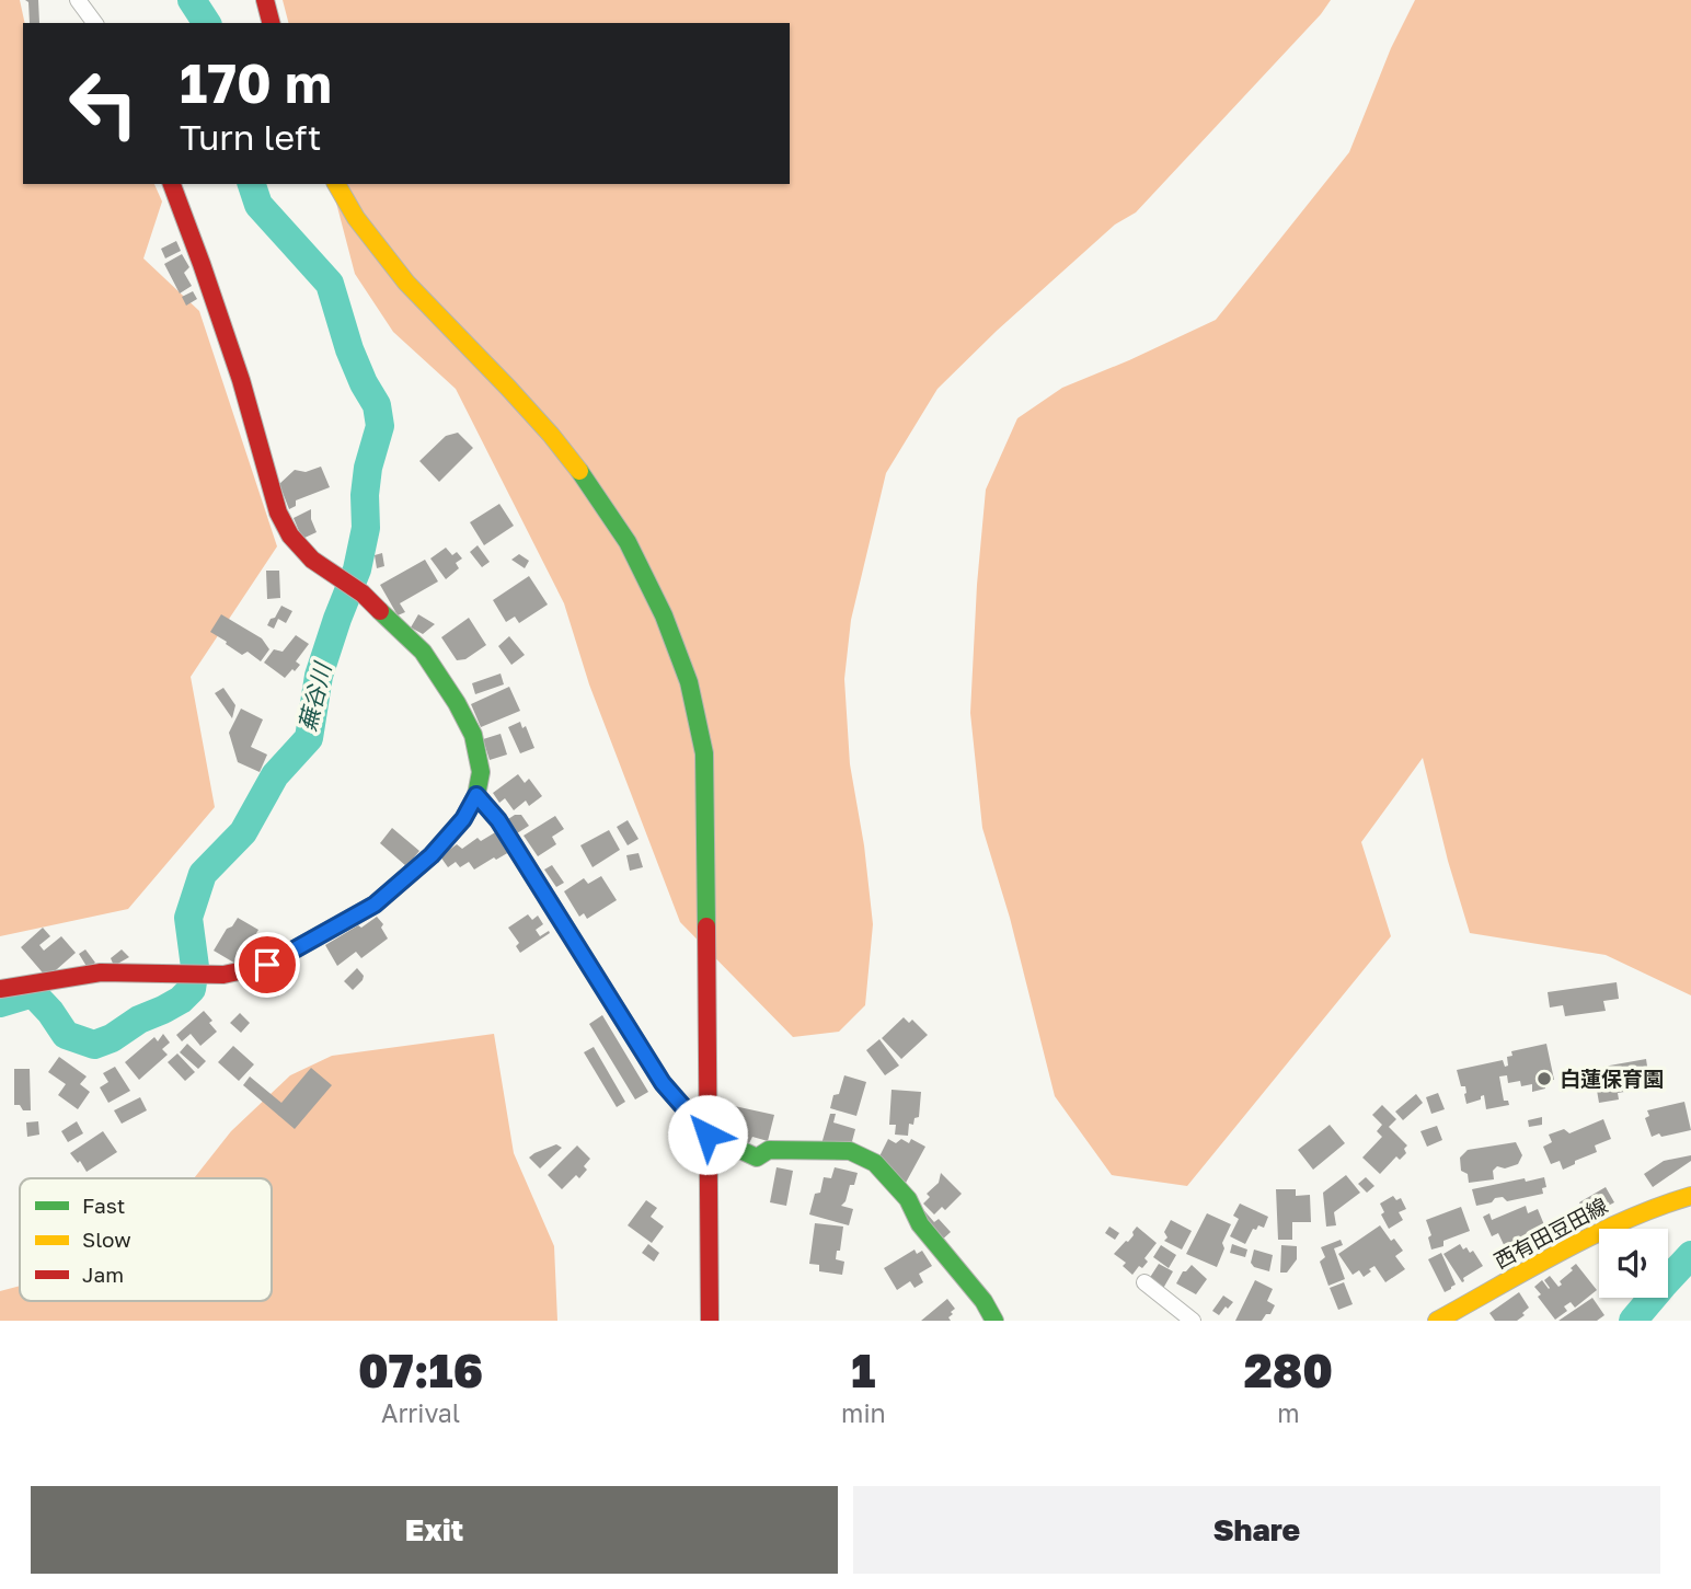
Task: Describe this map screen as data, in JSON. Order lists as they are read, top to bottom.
{
  "streets": {
    "street": ["西有田豆田線"]
  },
  "water": ["蕪谷川"],
  "places": ["白蓮保育園"],
  "legend": ["Fast", "Slow", "Jam"],
  "page": {
    "turn": ["170 m", "Turn left"],
    "eta": [
      "07:16",
      "Arrival",
      "1",
      "min",
      "280",
      "m"
    ],
    "buttons": ["Exit", "Share"]
  }
}
